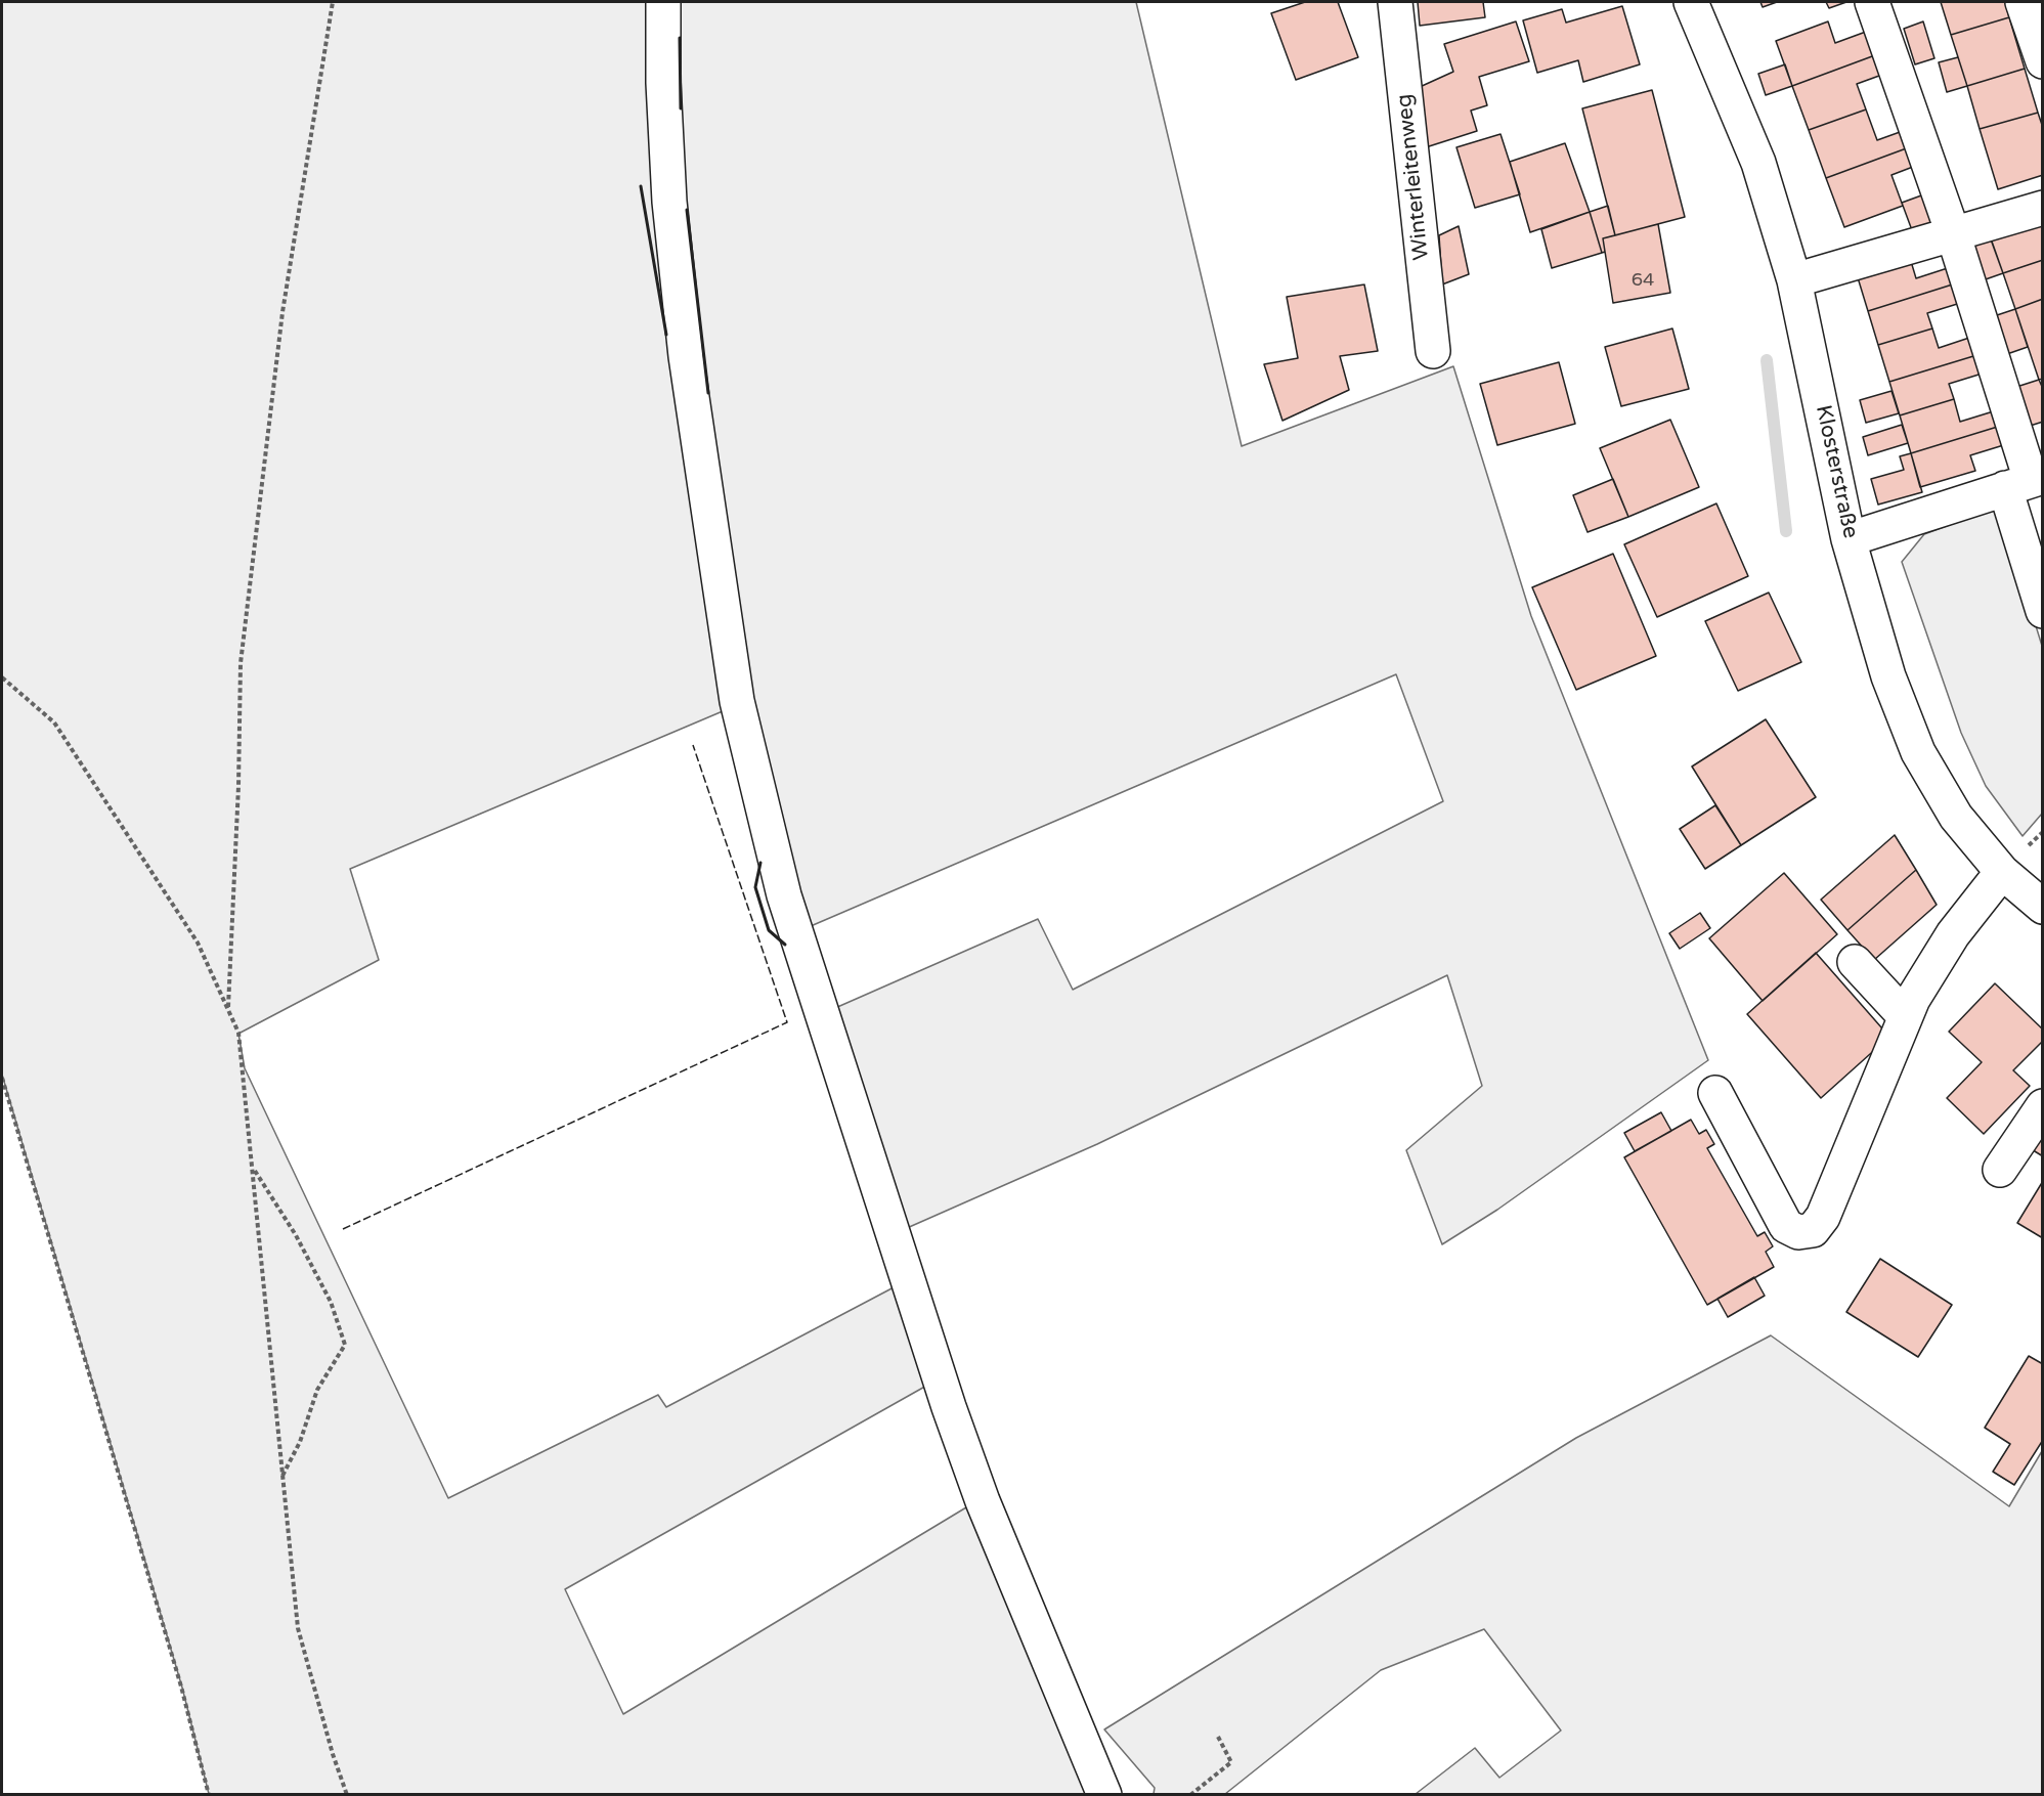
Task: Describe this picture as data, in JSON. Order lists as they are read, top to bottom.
{
  "streets": {
    "street": ["Winterleitenweg", "Klosterstraße"]
  },
  "house_numbers": ["64"]
}
